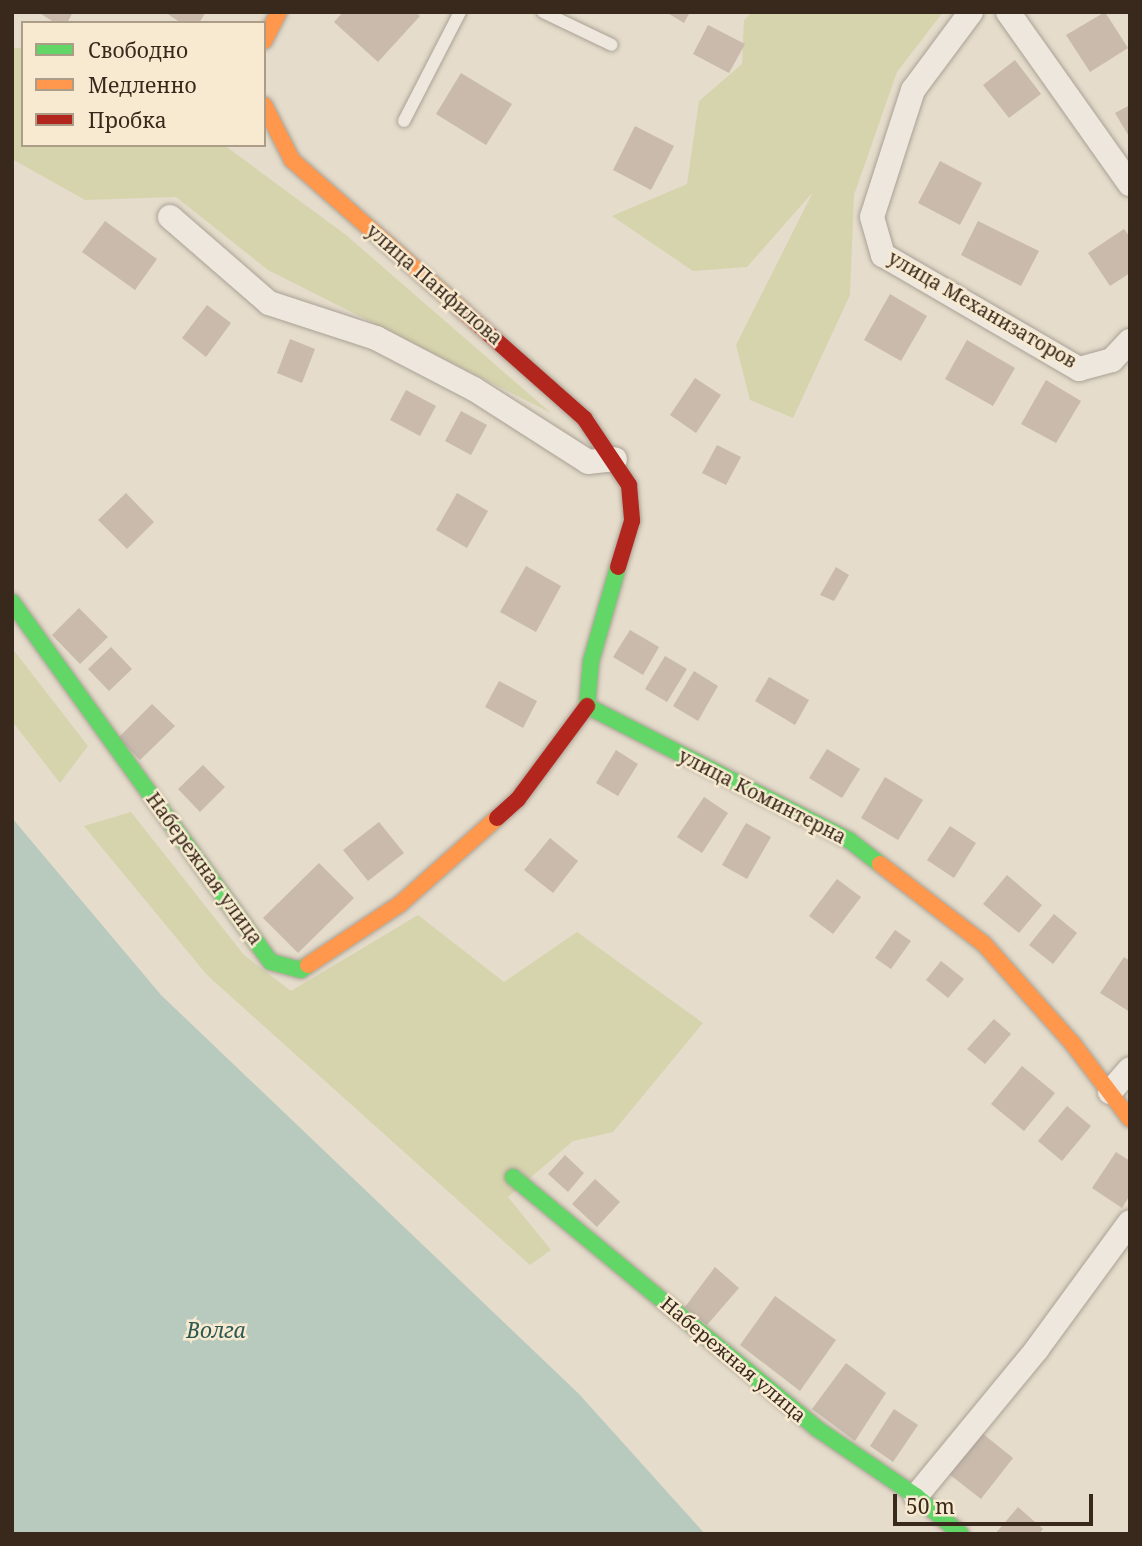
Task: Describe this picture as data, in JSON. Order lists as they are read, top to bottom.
{
  "streets": {
    "street": [
      "улица Панфилова",
      "улица Механизаторов",
      "улица Коминтерна",
      "Набережная улица"
    ]
  },
  "crossings": [
    ["улица Коминтерна", "Набережная улица"]
  ],
  "water": ["Волга"],
  "legend": ["Свободно", "Медленно", "Пробка"],
  "scale_bar": "50 m"
}
